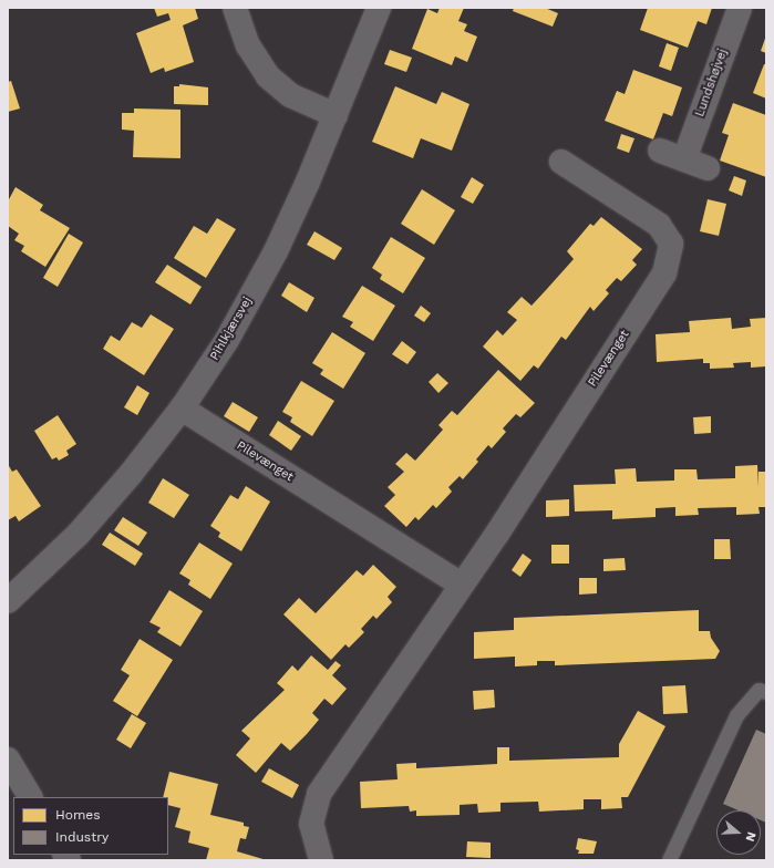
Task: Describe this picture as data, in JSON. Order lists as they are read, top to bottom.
{
  "streets": {
    "street": ["Lundshøjvej", "Pihlkjærsvej", "Pilevænget"]
  },
  "crossings": [
    ["Pihlkjærsvej", "Pilevænget"]
  ],
  "legend": ["Homes", "Industry"],
  "north": "right"
}
